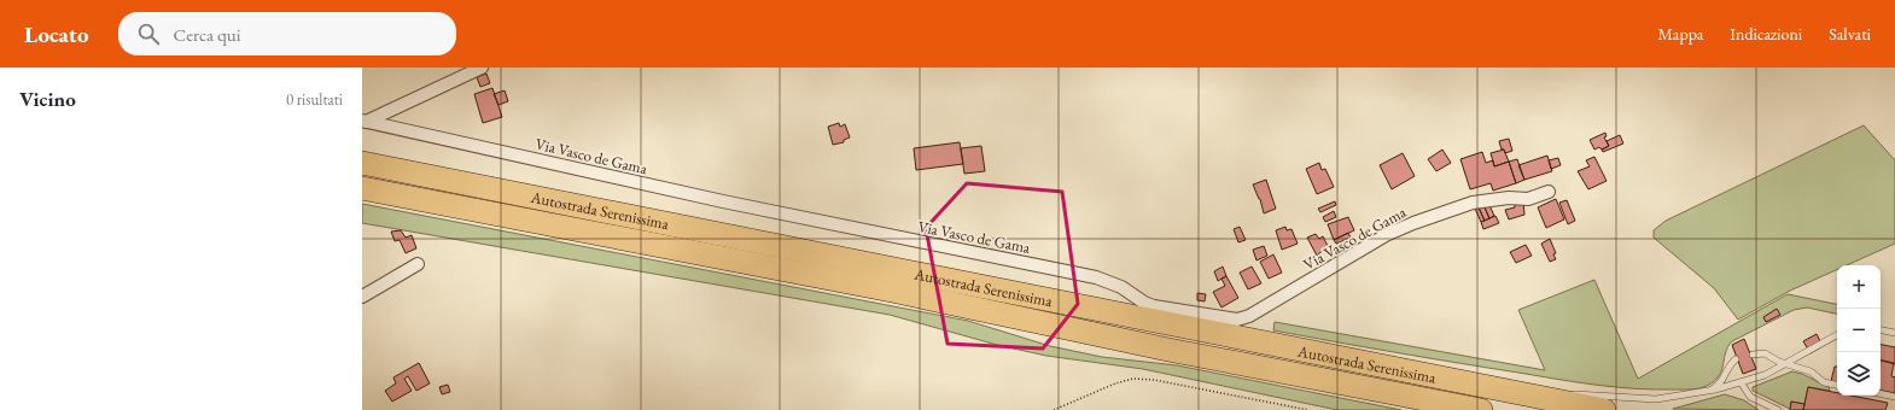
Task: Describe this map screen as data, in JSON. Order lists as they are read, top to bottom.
{
  "streets": {
    "highway": ["Autostrada Serenissima"],
    "street": ["Via Vasco de Gama"]
  },
  "page": {
    "header": "Locato",
    "search": "Cerca qui",
    "nav": ["Mappa", "Indicazioni", "Salvati"],
    "heading": ["Vicino", "0 risultati"],
    "map_buttons": ["+", "−"]
  }
}
